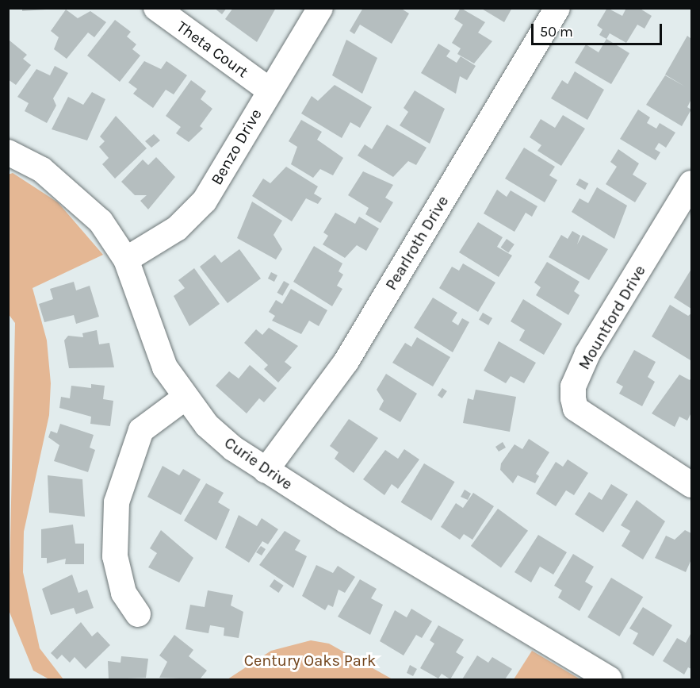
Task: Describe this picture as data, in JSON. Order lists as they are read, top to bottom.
{
  "streets": {
    "street": [
      "Theta Court",
      "Benzo Drive",
      "Pearlroth Drive",
      "Mountford Drive",
      "Curie Drive"
    ]
  },
  "crossings": [
    ["Theta Court", "Benzo Drive"],
    ["Benzo Drive", "Curie Drive"],
    ["Pearlroth Drive", "Curie Drive"]
  ],
  "parks": ["Century Oaks Park"],
  "scale_bar": "50 m"
}
